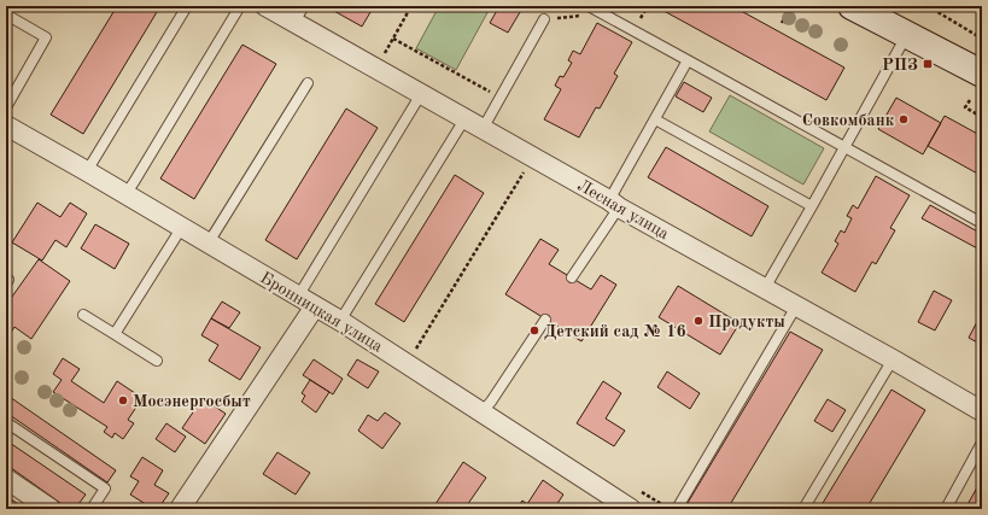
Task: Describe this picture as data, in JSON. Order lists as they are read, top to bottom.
{
  "streets": {
    "street": ["Лесная улица", "Бронницкая улица"]
  },
  "places": {
    "transit": ["РПЗ"],
    "other": [
      "Совкомбанк",
      "Продукты",
      "Детский сад № 16",
      "Мосэнергосбыт"
    ]
  }
}
